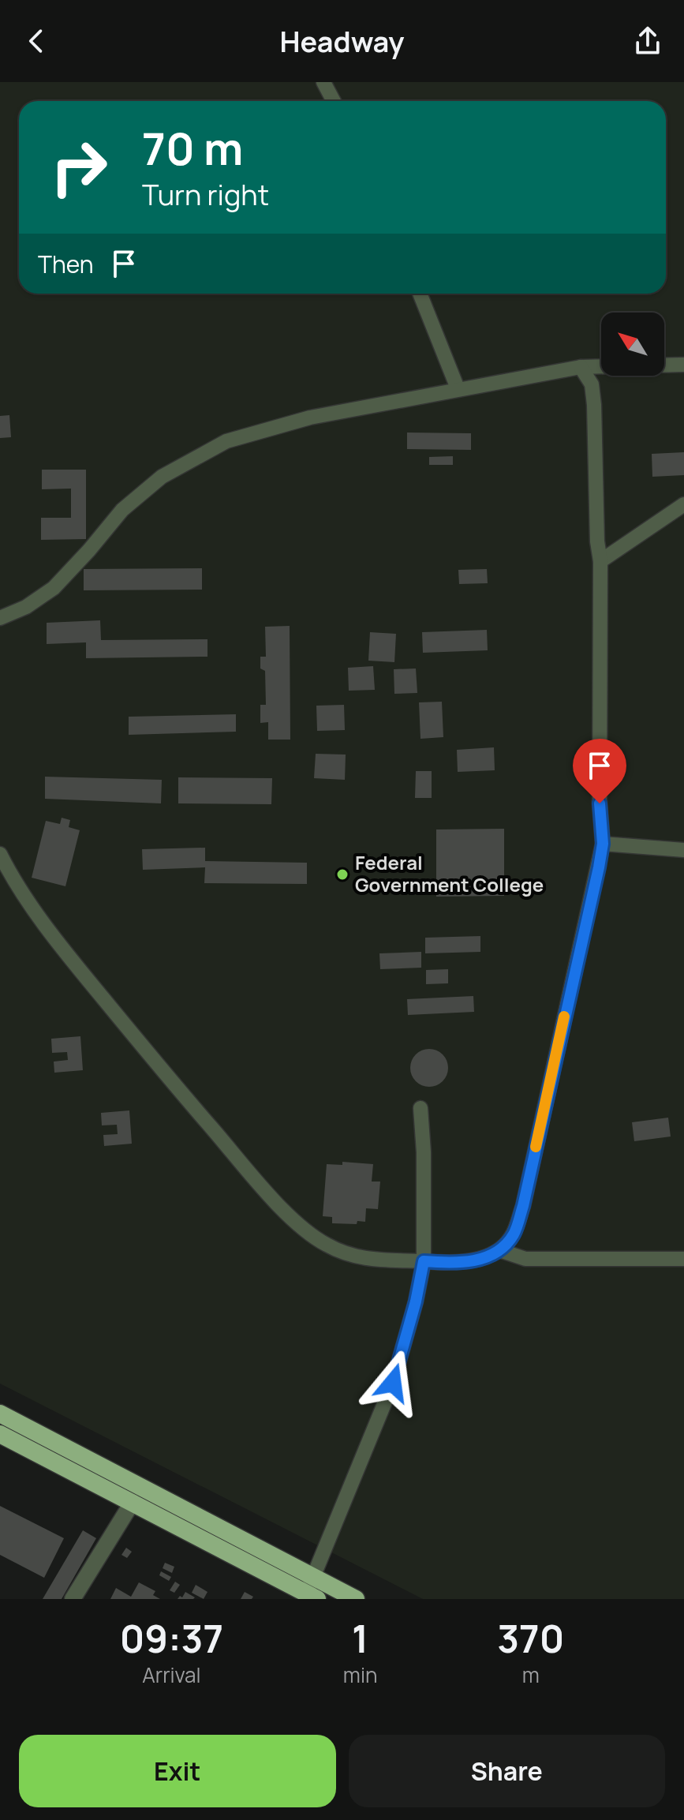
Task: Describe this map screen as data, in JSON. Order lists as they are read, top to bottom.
{
  "places": ["Federal Government College"],
  "north": "top left",
  "page": {
    "header": "Headway",
    "turn": ["70 m", "Turn right"],
    "then": "Then",
    "eta": [
      "09:37",
      "Arrival",
      "1",
      "min",
      "370",
      "m"
    ],
    "buttons": ["Exit", "Share"]
  }
}
